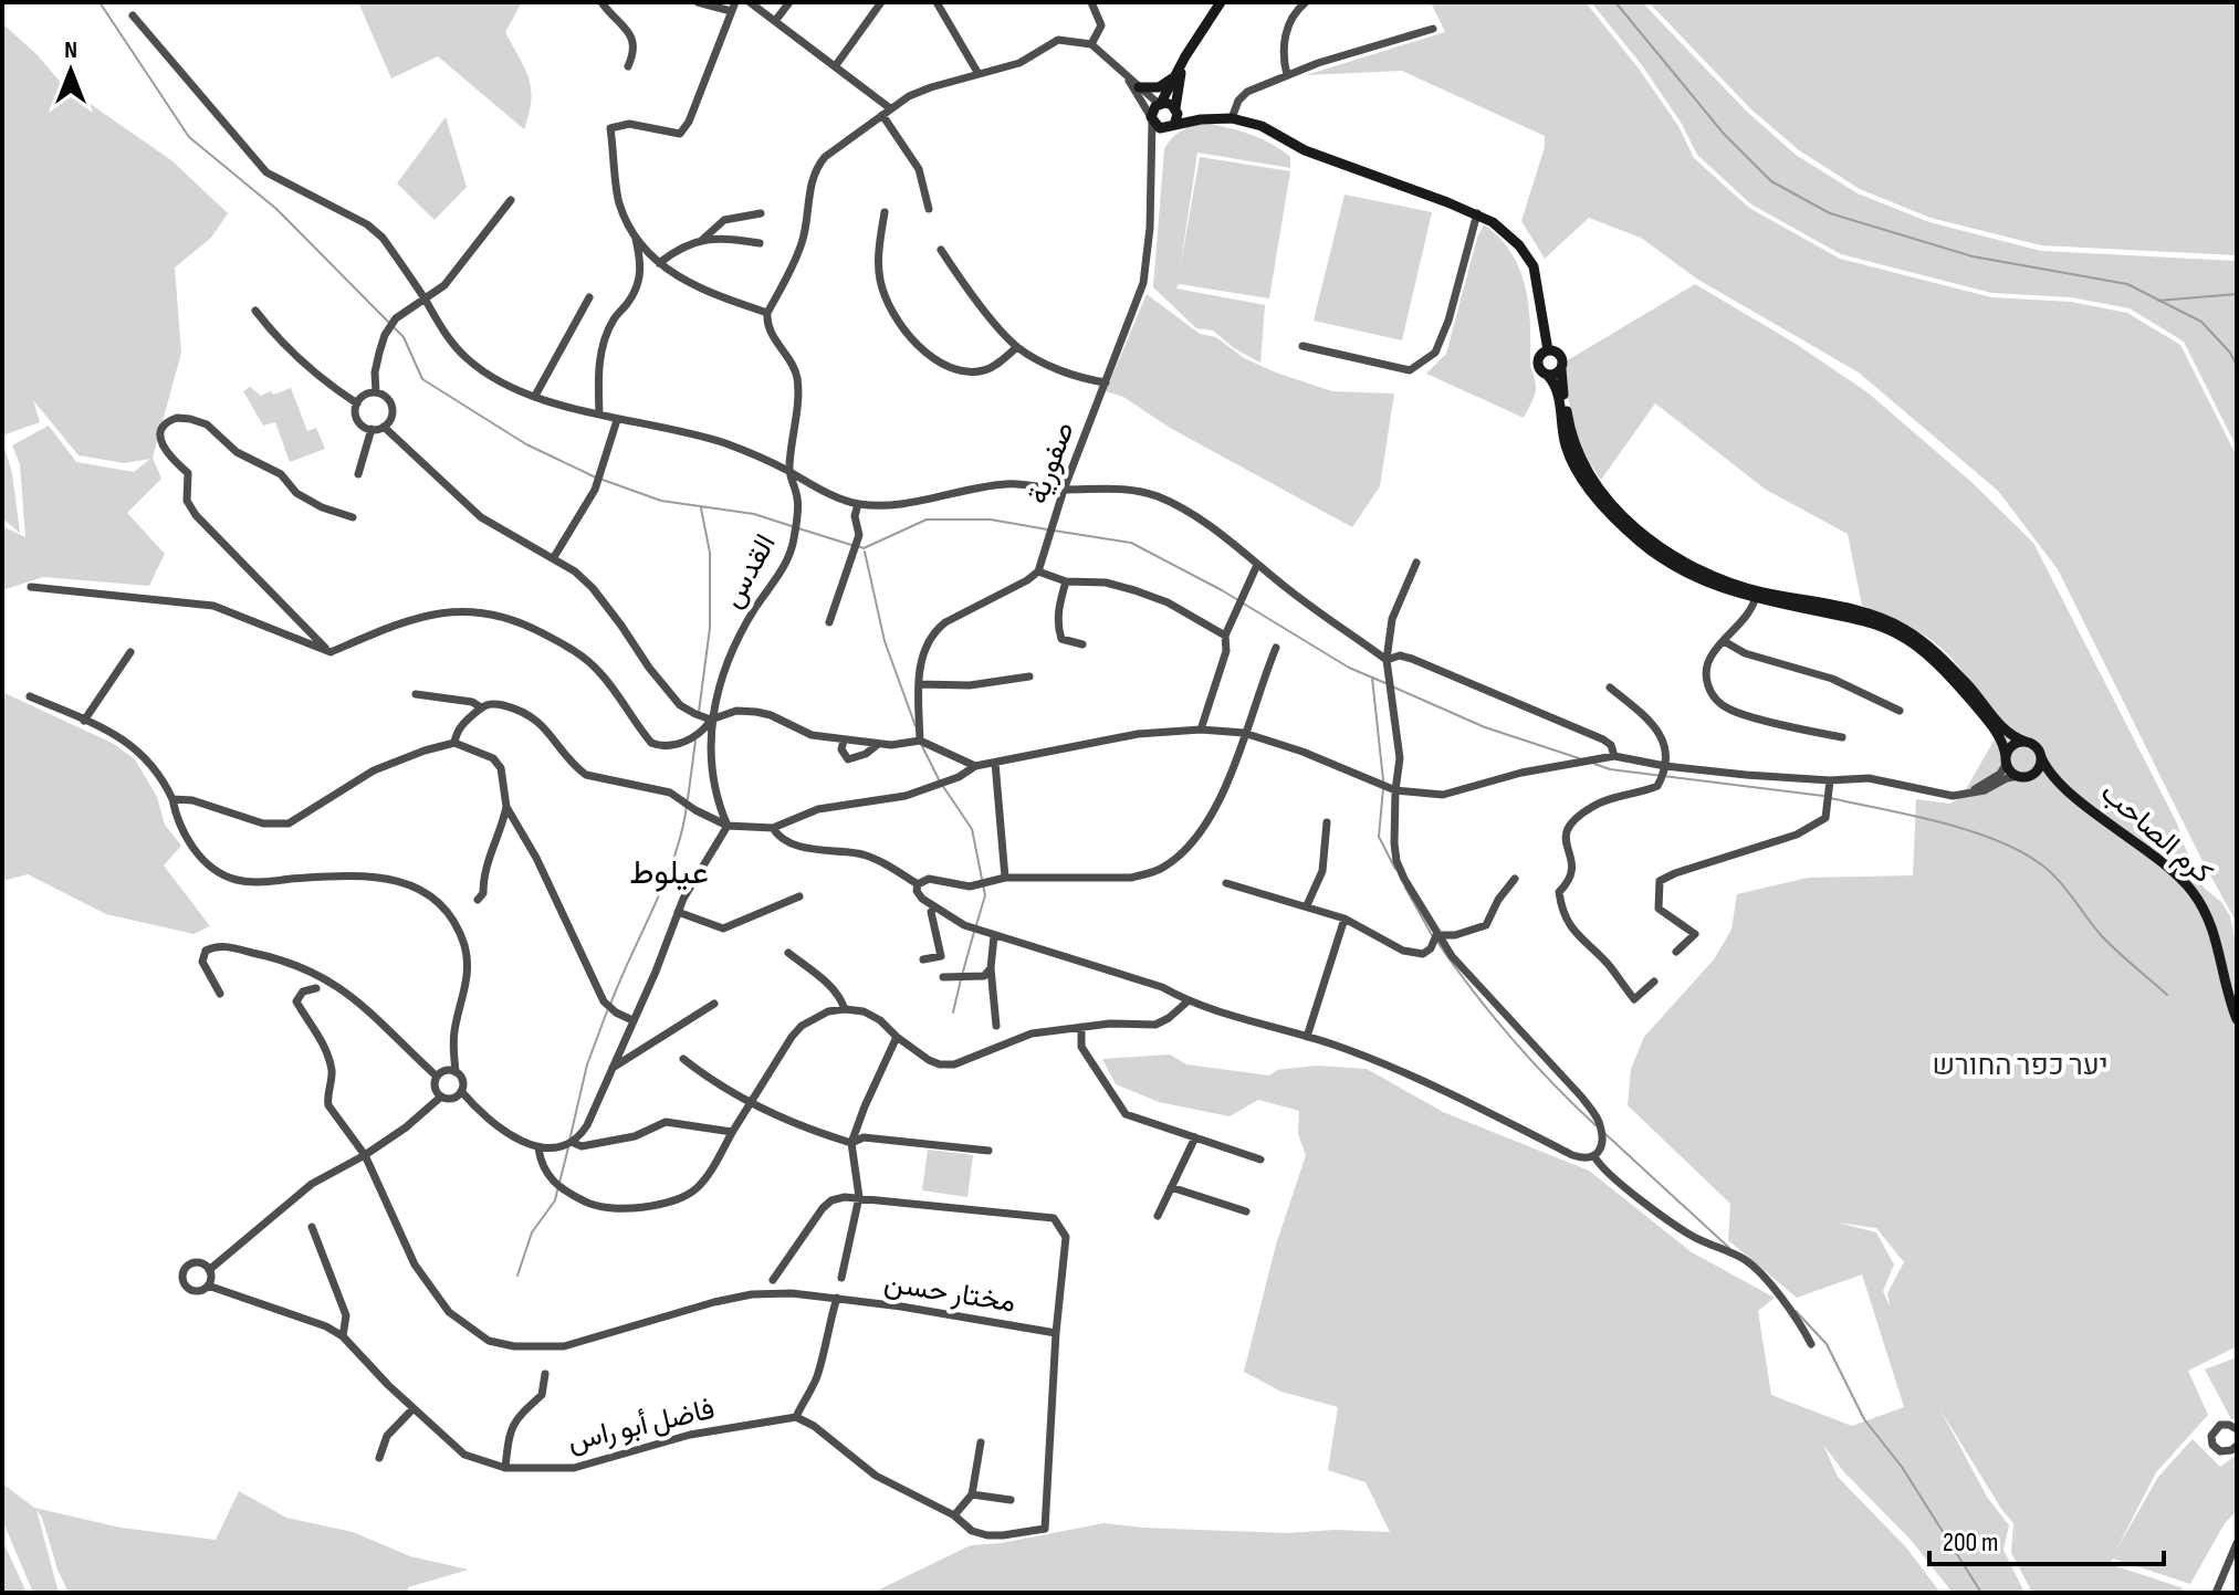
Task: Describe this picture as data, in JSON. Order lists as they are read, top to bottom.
{
  "streets": {
    "street": [
      "صفورية",
      "القدس",
      "كرم الصاحب",
      "مختار حسن",
      "فاضل أبو راس"
    ]
  },
  "districts": ["عيلوط"],
  "parks": ["יער כפר החורש"],
  "scale_bar": "200 m",
  "north": "top"
}
